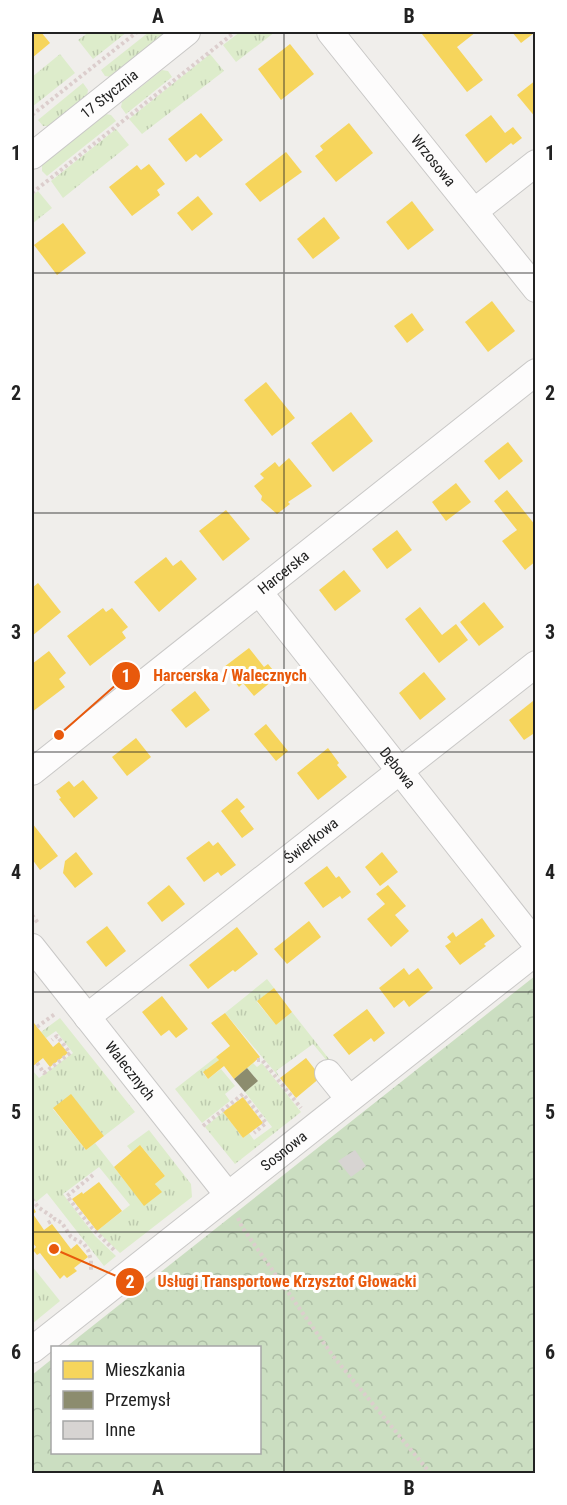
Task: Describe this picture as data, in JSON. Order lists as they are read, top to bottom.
{
  "streets": {
    "street": [
      "17 Stycznia",
      "Wrzosowa",
      "Harcerska",
      "Dębowa",
      "Świerkowa",
      "Walecznych",
      "Sosnowa"
    ]
  },
  "crossings": [
    ["Harcerska", "Dębowa"],
    ["Dębowa", "Świerkowa"],
    ["Świerkowa", "Walecznych"],
    ["Walecznych", "Sosnowa"]
  ],
  "places": ["Harcerska / Walecznych", "Usługi Transportowe Krzysztof Głowacki"],
  "legend": ["Mieszkania", "Przemysł", "Inne"],
  "grid": {
    "columns": ["A", "B"],
    "rows": [
      "1",
      "2",
      "3",
      "4",
      "5",
      "6"
    ]
  }
}
